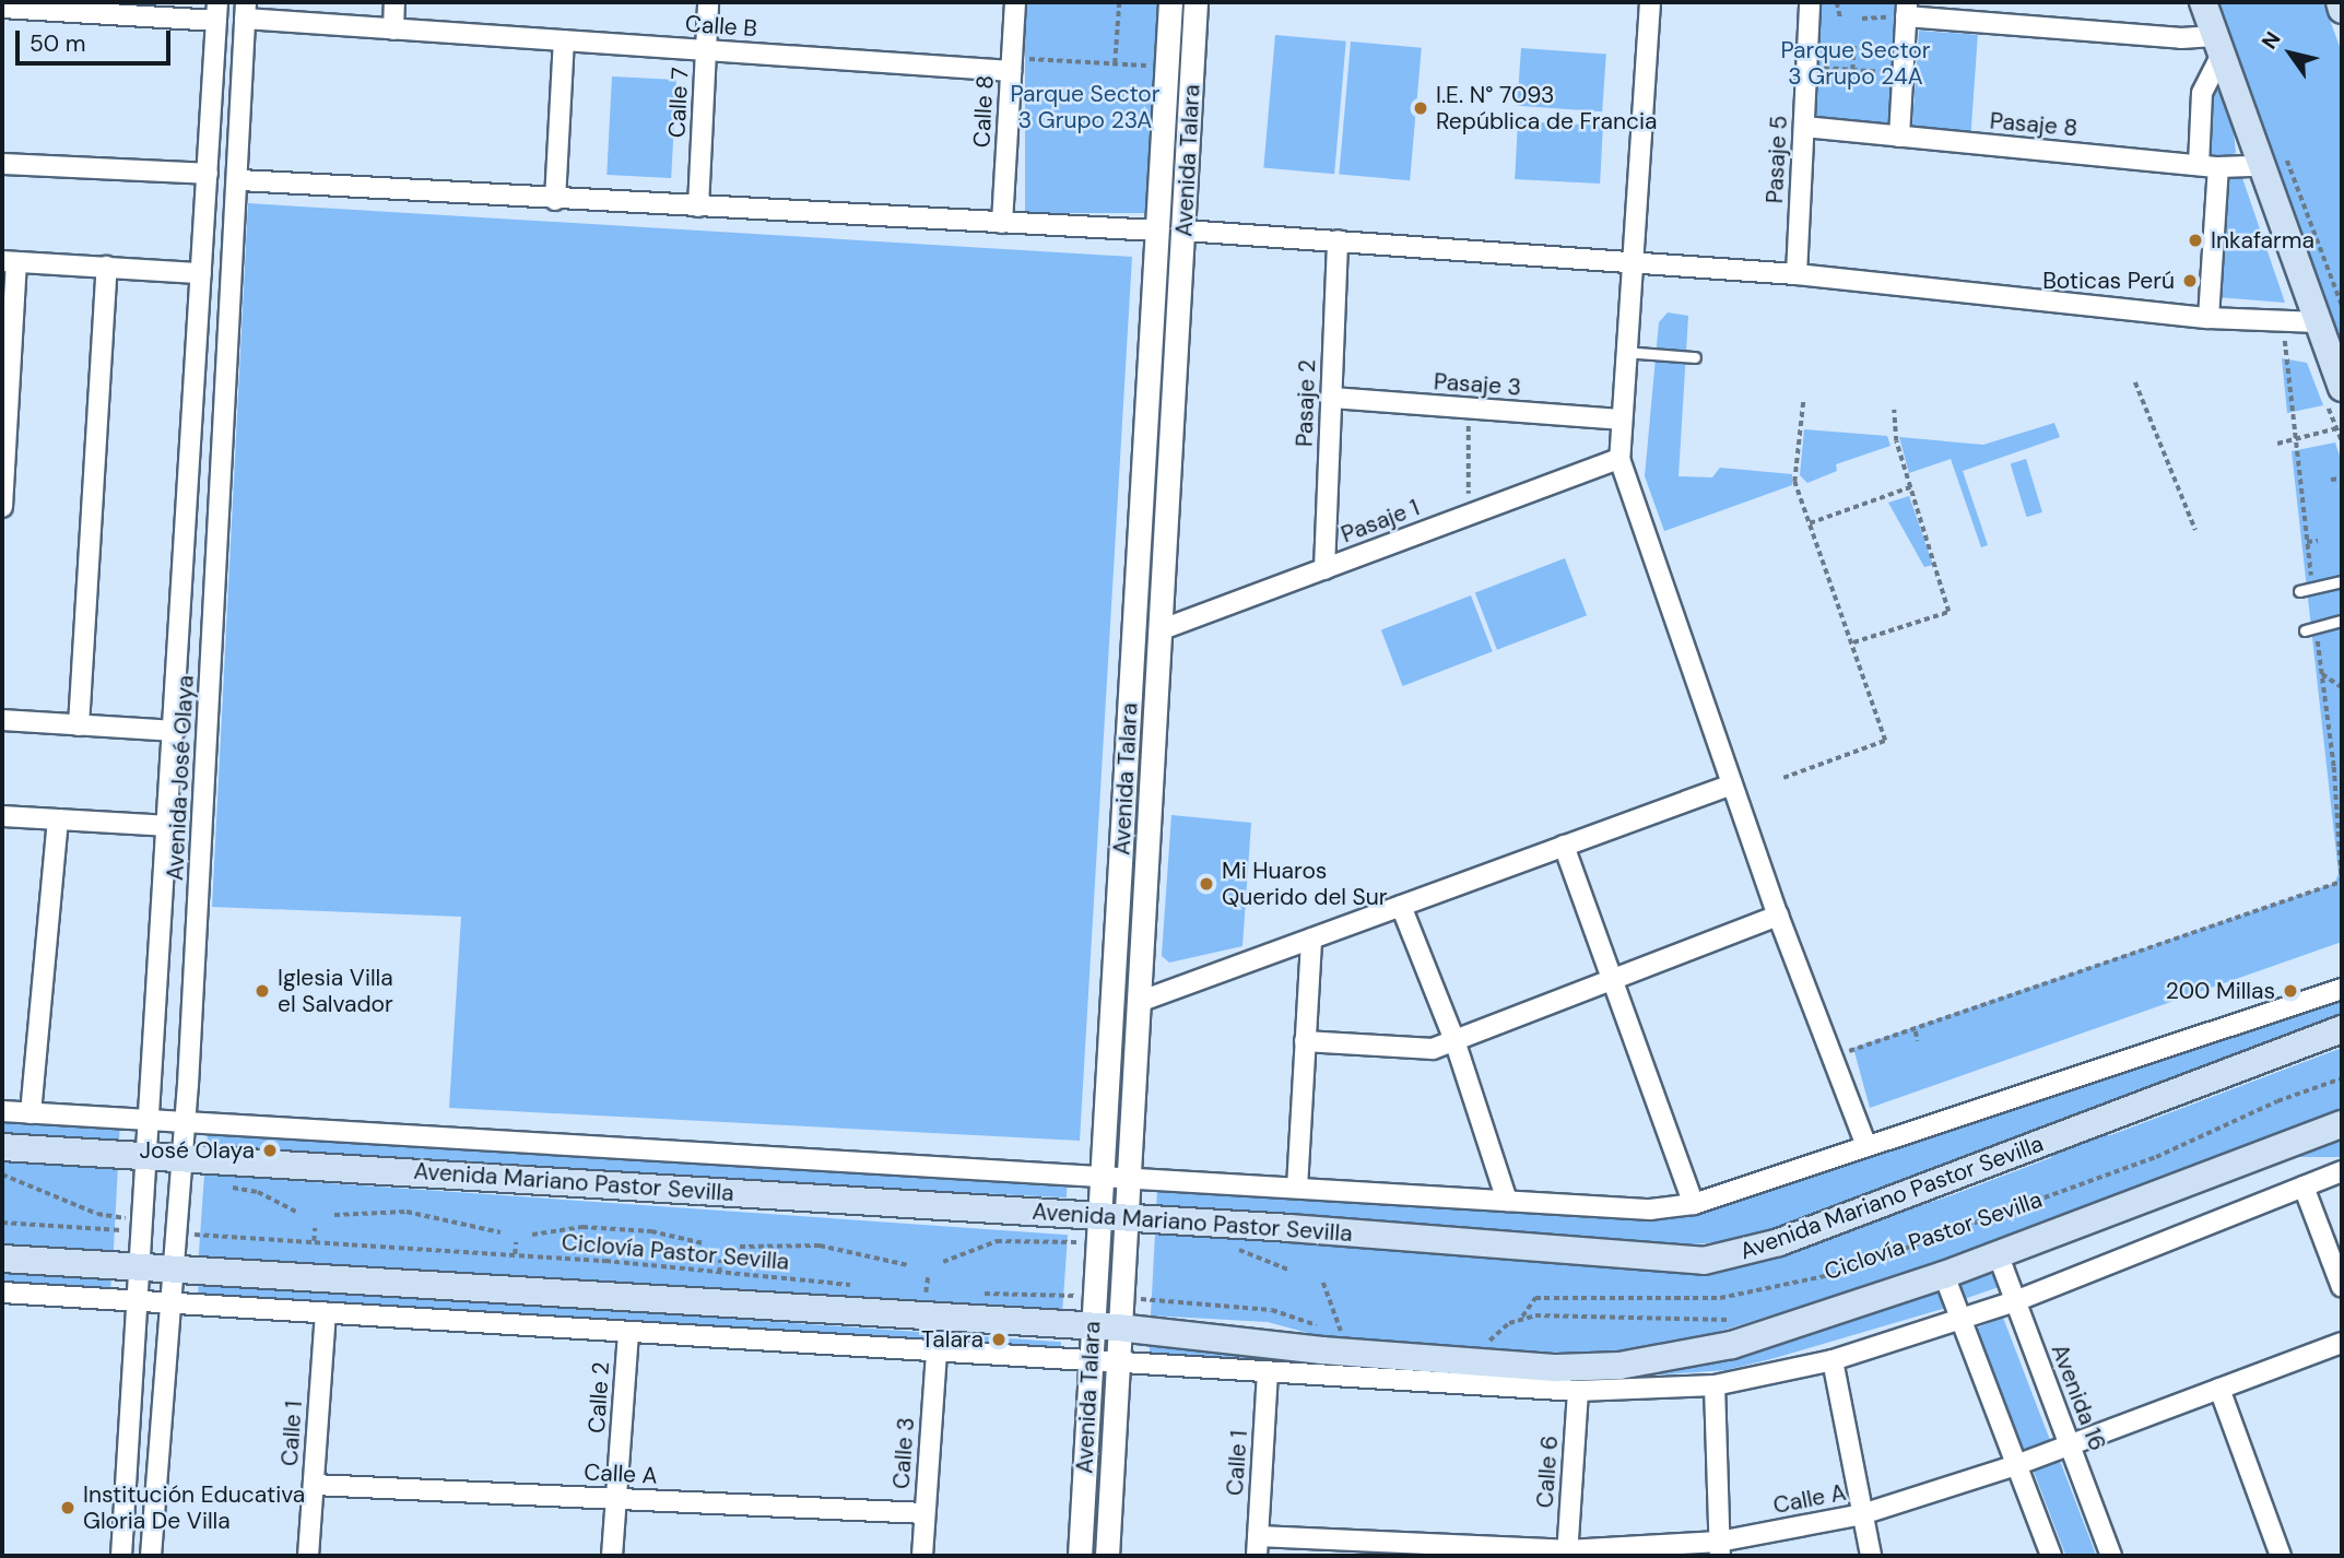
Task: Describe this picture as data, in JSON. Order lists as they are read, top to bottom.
{
  "streets": {
    "main road": ["Avenida Mariano Pastor Sevilla"],
    "street": [
      "Calle B",
      "Calle 7",
      "Calle 8",
      "Pasaje 8",
      "Pasaje 5",
      "Avenida Talara",
      "Pasaje 3",
      "Pasaje 2",
      "Pasaje 1",
      "Avenida José Olaya",
      "Calle 2",
      "Avenida 16",
      "Calle 1",
      "Calle 3",
      "Calle 6",
      "Calle A"
    ],
    "path": ["Ciclovía Pastor Sevilla"]
  },
  "crossings": [
    ["Calle B", "Calle 7"],
    ["Calle B", "Calle 8"],
    ["Calle B", "Avenida José Olaya"],
    ["Pasaje 8", "Pasaje 5"],
    ["Avenida Talara", "Pasaje 1"],
    ["Avenida Talara", "Avenida Mariano Pastor Sevilla"],
    ["Pasaje 3", "Pasaje 2"],
    ["Pasaje 2", "Pasaje 1"],
    ["Avenida José Olaya", "Avenida Mariano Pastor Sevilla"],
    ["Avenida José Olaya", "Ciclovía Pastor Sevilla"],
    ["Calle 2", "Calle A"],
    ["Avenida 16", "Calle A"],
    ["Calle 1", "Calle A"],
    ["Calle 3", "Calle A"],
    ["Calle 6", "Calle A"]
  ],
  "parks": ["Parque Sector 3 Grupo 24A", "Parque Sector 3 Grupo 23A"],
  "places": [
    "I.E. N° 7093 República de Francia",
    "Inkafarma",
    "Boticas Perú",
    "Mi Huaros Querido del Sur",
    "Iglesia Villa el Salvador",
    "200 Millas",
    "José Olaya",
    "Talara",
    "Institución Educativa Gloria De Villa"
  ],
  "scale_bar": "50 m",
  "north": "top left"
}
